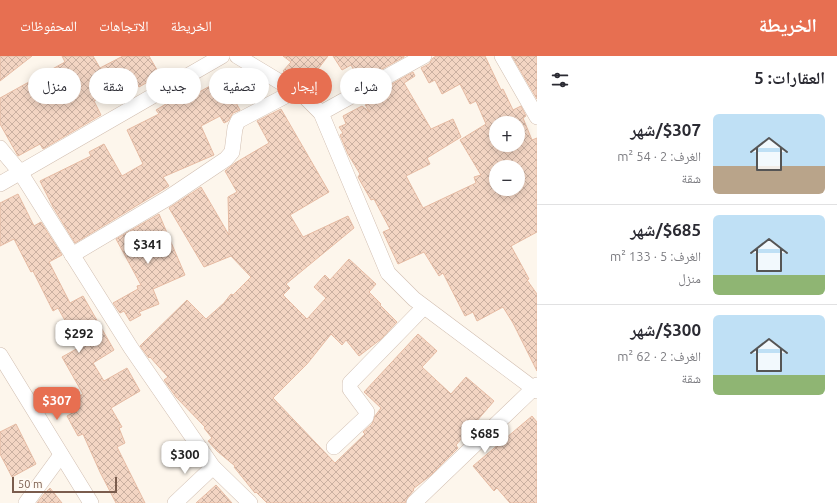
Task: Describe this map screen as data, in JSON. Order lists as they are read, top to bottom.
{
  "scale_bar": "50 m",
  "page": {
    "header": "الخريطة",
    "nav": ["الخريطة", "الاتجاهات", "المحفوظات"],
    "heading": "العقارات: 5",
    "chip": [
      "شراء",
      "إيجار",
      "تصفية",
      "جديد",
      "شقة",
      "منزل"
    ],
    "list": [
      {
        "name": "$307/شهر",
        "note": "الغرف: 2 · 54 m² · شقة"
      },
      {
        "name": "$685/شهر",
        "note": "الغرف: 5 · 133 m² · منزل"
      },
      {
        "name": "$300/شهر",
        "note": "الغرف: 2 · 62 m² · شقة"
      }
    ],
    "map_buttons": ["+", "−"],
    "price": [
      "$341",
      "$292",
      "$307",
      "$685",
      "$300"
    ],
    "scale": "50 m"
  }
}
